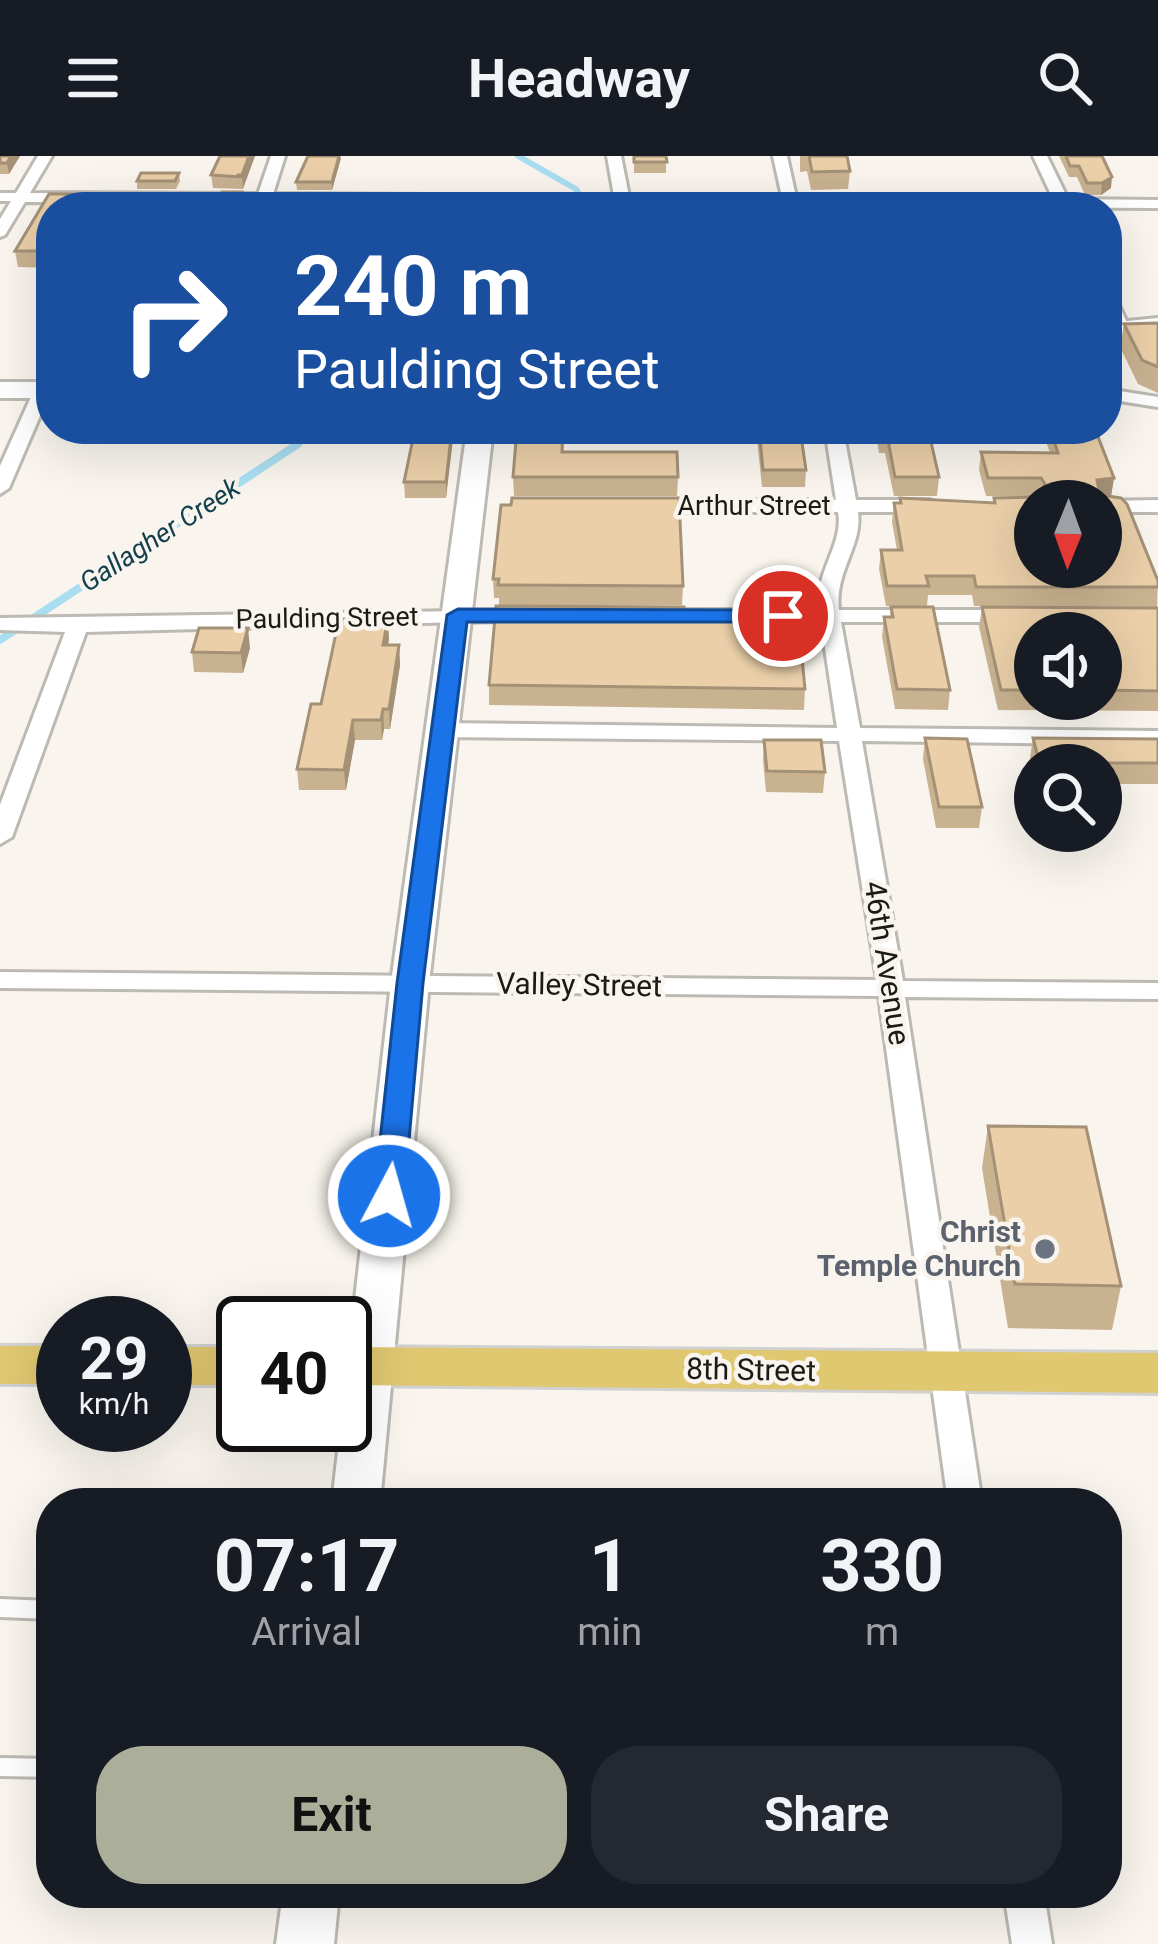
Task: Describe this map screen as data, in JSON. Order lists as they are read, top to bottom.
{
  "streets": {
    "main road": ["8th Street"],
    "street": [
      "Arthur Street",
      "Paulding Street",
      "46th Avenue",
      "Valley Street"
    ]
  },
  "crossings": [
    ["Arthur Street", "46th Avenue"],
    ["46th Avenue", "Valley Street"],
    ["46th Avenue", "8th Street"]
  ],
  "water": ["Gallagher Creek"],
  "places": ["Christ Temple Church"],
  "north": "bottom",
  "page": {
    "header": "Headway",
    "turn": ["240 m", "Paulding Street"],
    "speed": "29 km/h",
    "limit": "40",
    "eta": [
      "07:17",
      "Arrival",
      "1",
      "min",
      "330",
      "m"
    ],
    "buttons": ["Exit", "Share"]
  }
}
